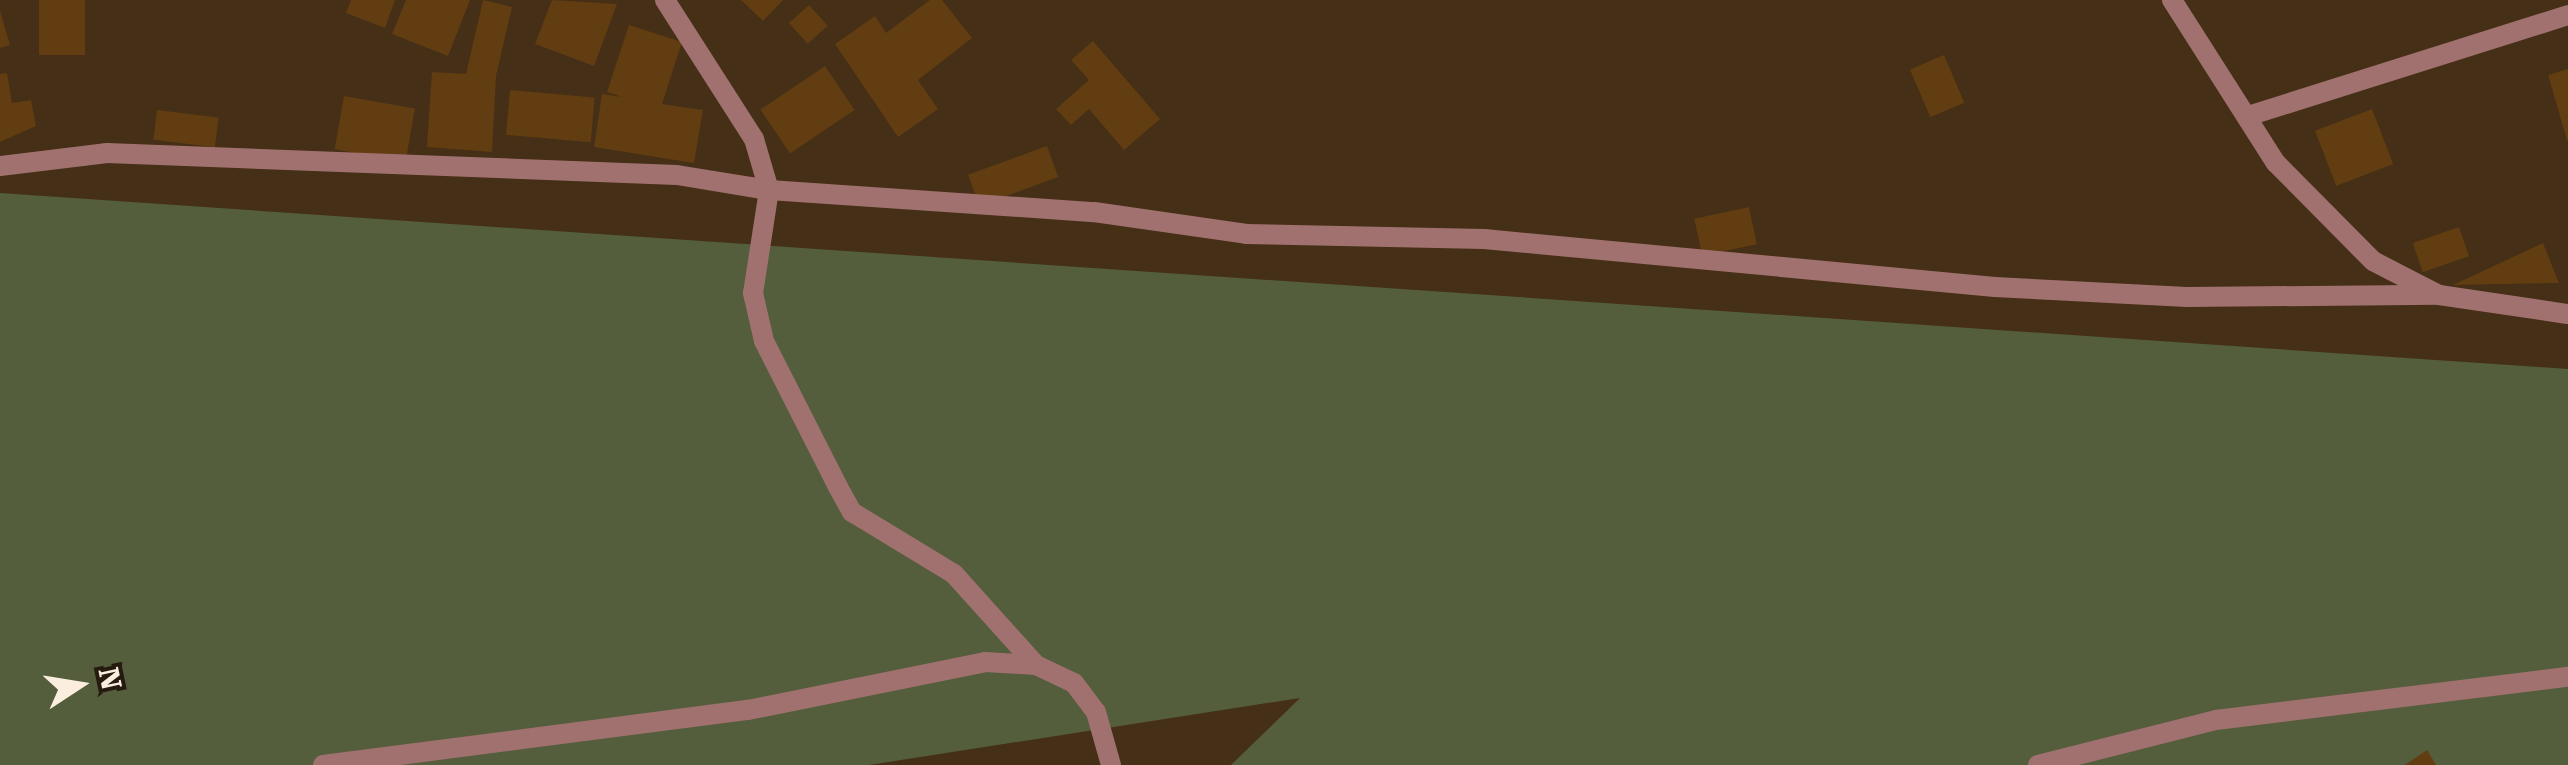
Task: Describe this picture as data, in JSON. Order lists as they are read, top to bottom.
{
  "north": "right"
}
